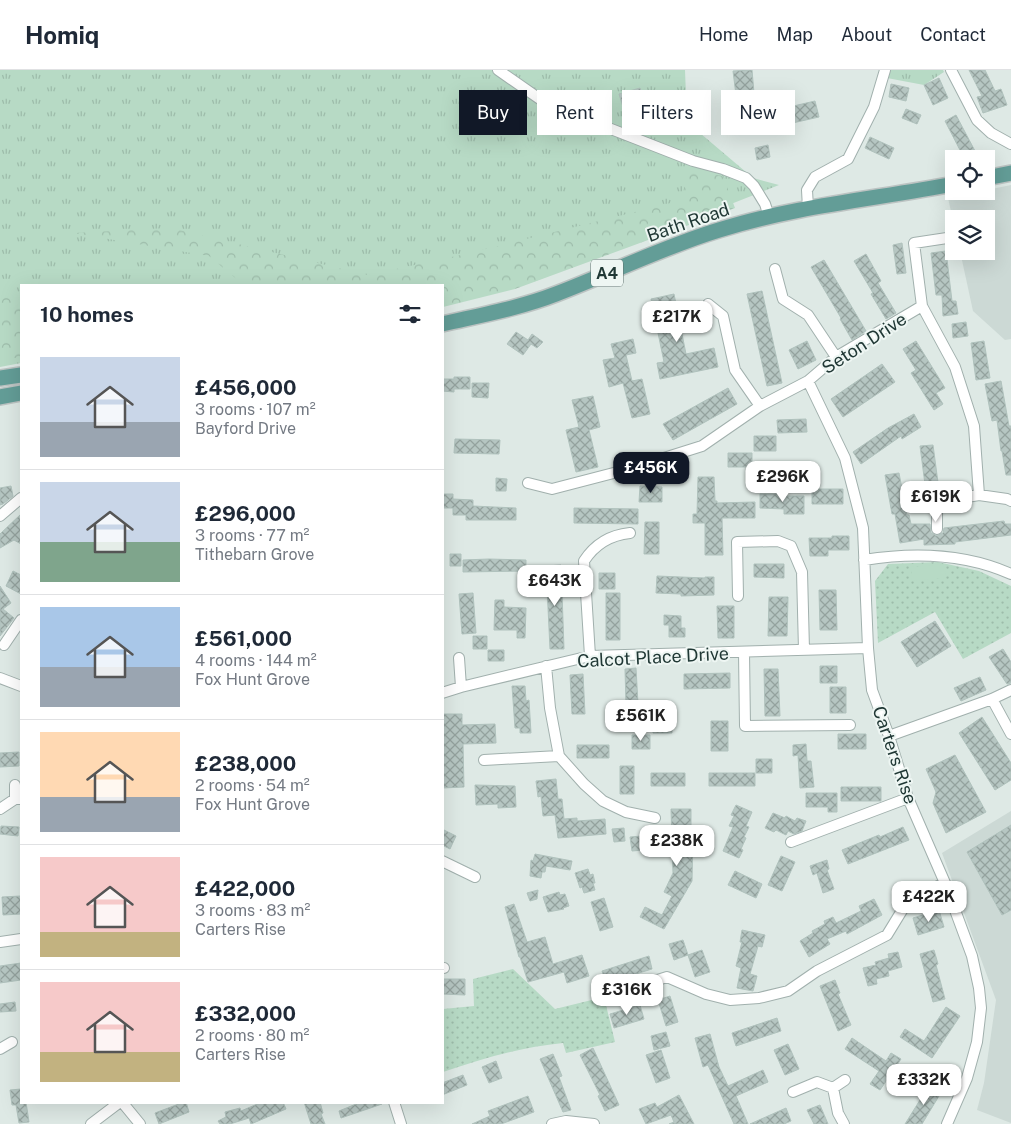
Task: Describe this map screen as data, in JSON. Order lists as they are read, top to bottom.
{
  "streets": {
    "main road": ["Bath Road", "A4"],
    "street": ["Seton Drive", "Calcot Place Drive", "Carters Rise"]
  },
  "crossings": [
    ["Seton Drive", "Carters Rise"],
    ["Calcot Place Drive", "Carters Rise"]
  ],
  "page": {
    "header": "Homiq",
    "nav": [
      "Home",
      "Map",
      "About",
      "Contact"
    ],
    "chip": [
      "Buy",
      "Rent",
      "Filters",
      "New"
    ],
    "heading": "10 homes",
    "price": [
      "£217K",
      "£456K",
      "£296K",
      "£619K",
      "£643K",
      "£561K",
      "£238K",
      "£422K",
      "£316K",
      "£332K"
    ],
    "list": [
      {
        "name": "£456,000",
        "note": "3 rooms · 107 m² · Bayford Drive"
      },
      {
        "name": "£296,000",
        "note": "3 rooms · 77 m² · Tithebarn Grove"
      },
      {
        "name": "£561,000",
        "note": "4 rooms · 144 m² · Fox Hunt Grove"
      },
      {
        "name": "£238,000",
        "note": "2 rooms · 54 m² · Fox Hunt Grove"
      },
      {
        "name": "£422,000",
        "note": "3 rooms · 83 m² · Carters Rise"
      },
      {
        "name": "£332,000",
        "note": "2 rooms · 80 m² · Carters Rise"
      }
    ]
  }
}
